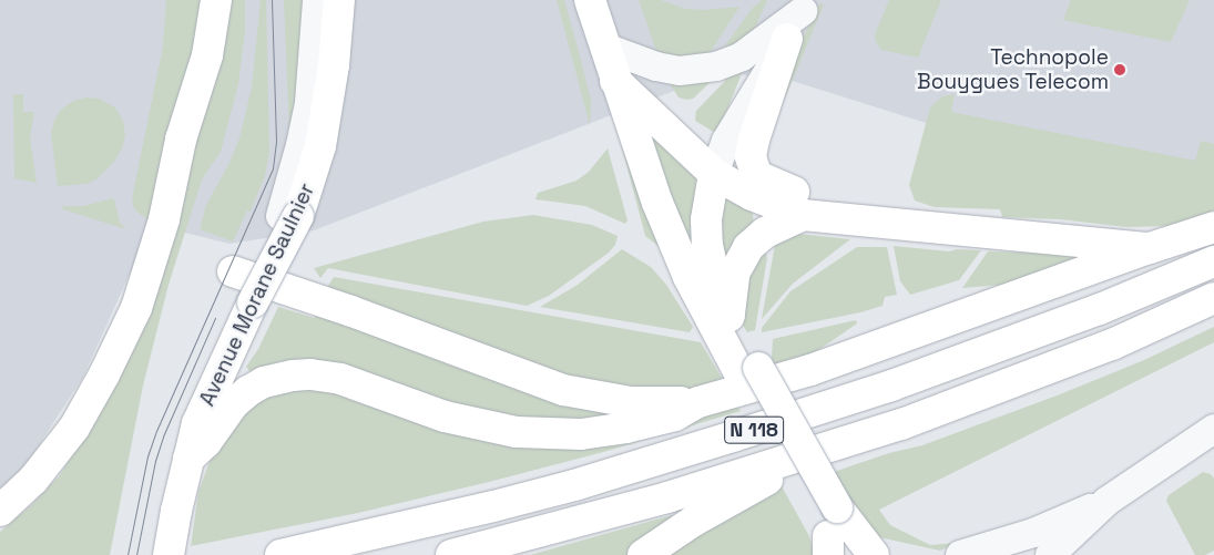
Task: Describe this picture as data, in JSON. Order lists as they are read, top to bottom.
{
  "streets": {
    "main road": ["Avenue Morane Saulnier", "N 118"]
  },
  "places": ["Technopole Bouygues Telecom"]
}
